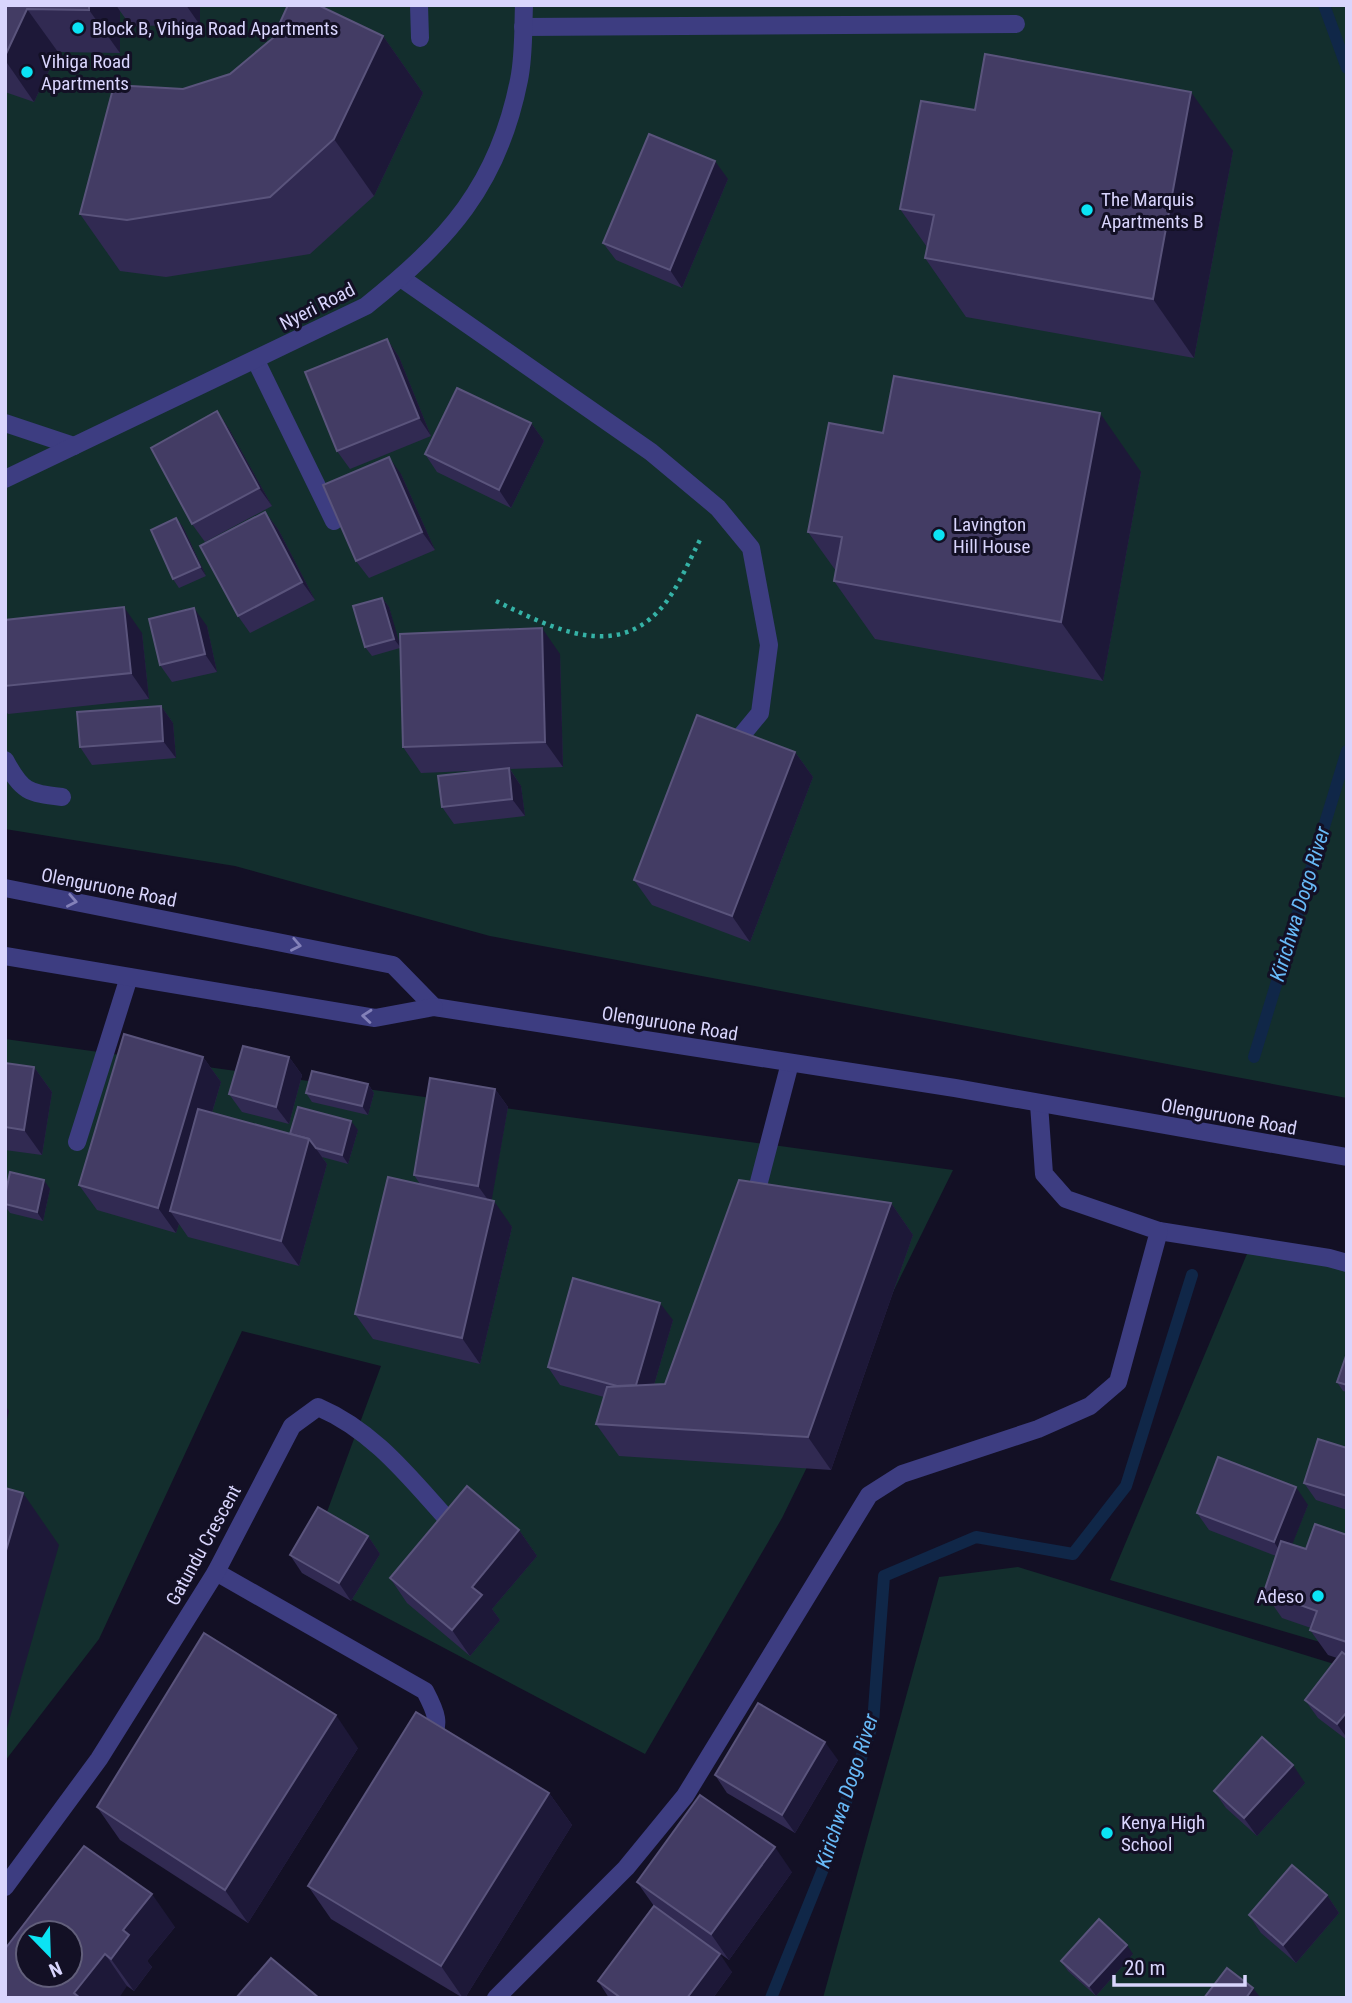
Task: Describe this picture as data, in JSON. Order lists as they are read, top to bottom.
{
  "streets": {
    "street": ["Nyeri Road", "Olenguruone Road", "Gatundu Crescent"]
  },
  "water": ["Kirichwa Dogo River"],
  "places": [
    "Block B, Vihiga Road Apartments",
    "Vihiga Road Apartments",
    "The Marquis Apartments B",
    "Lavington Hill House",
    "Adeso",
    "Kenya High School"
  ],
  "scale_bar": "20 m",
  "north": "bottom right"
}
